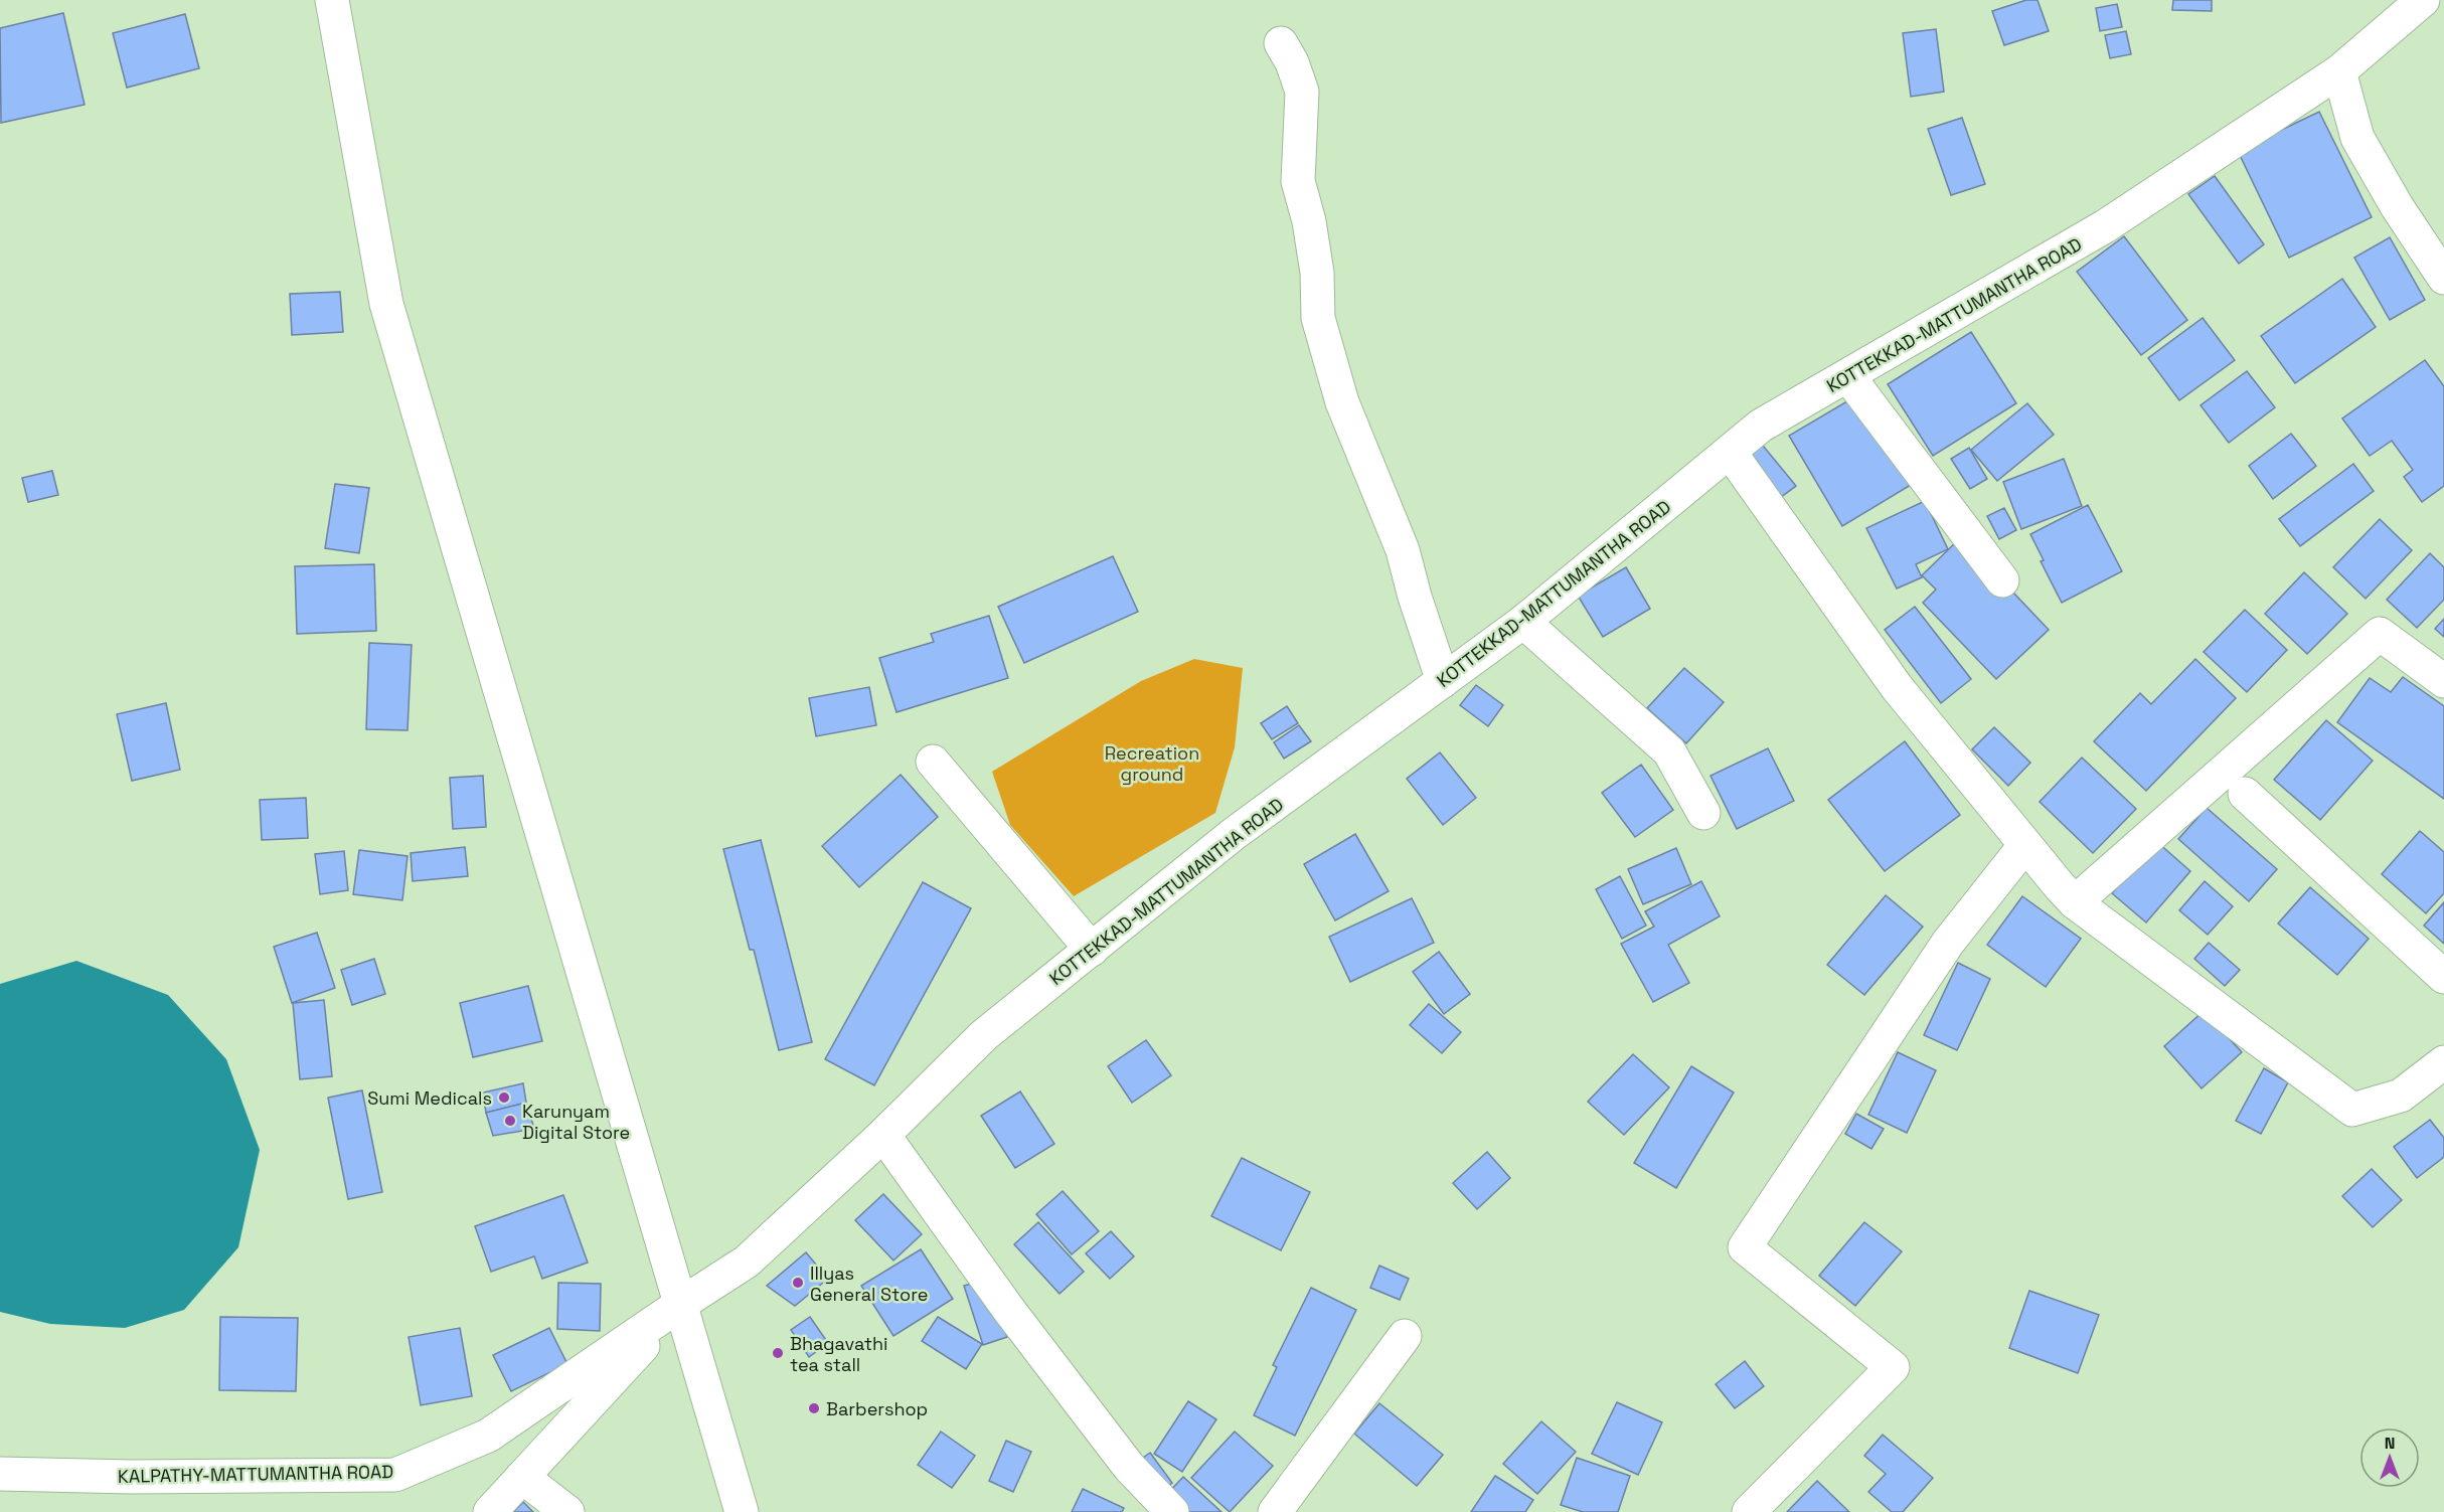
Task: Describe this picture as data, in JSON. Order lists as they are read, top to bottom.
{
  "streets": {
    "street": ["KOTTEKKAD-MATTUMANTHA ROAD", "KALPATHY-MATTUMANTHA ROAD"]
  },
  "crossings": [
    ["KOTTEKKAD-MATTUMANTHA ROAD", "KALPATHY-MATTUMANTHA ROAD"]
  ],
  "parks": ["Recreation ground"],
  "places": [
    "Sumi Medicals",
    "Karunyam Digital Store",
    "Illyas General Store",
    "Bhagavathi tea stall",
    "Barbershop"
  ],
  "north": "top"
}
